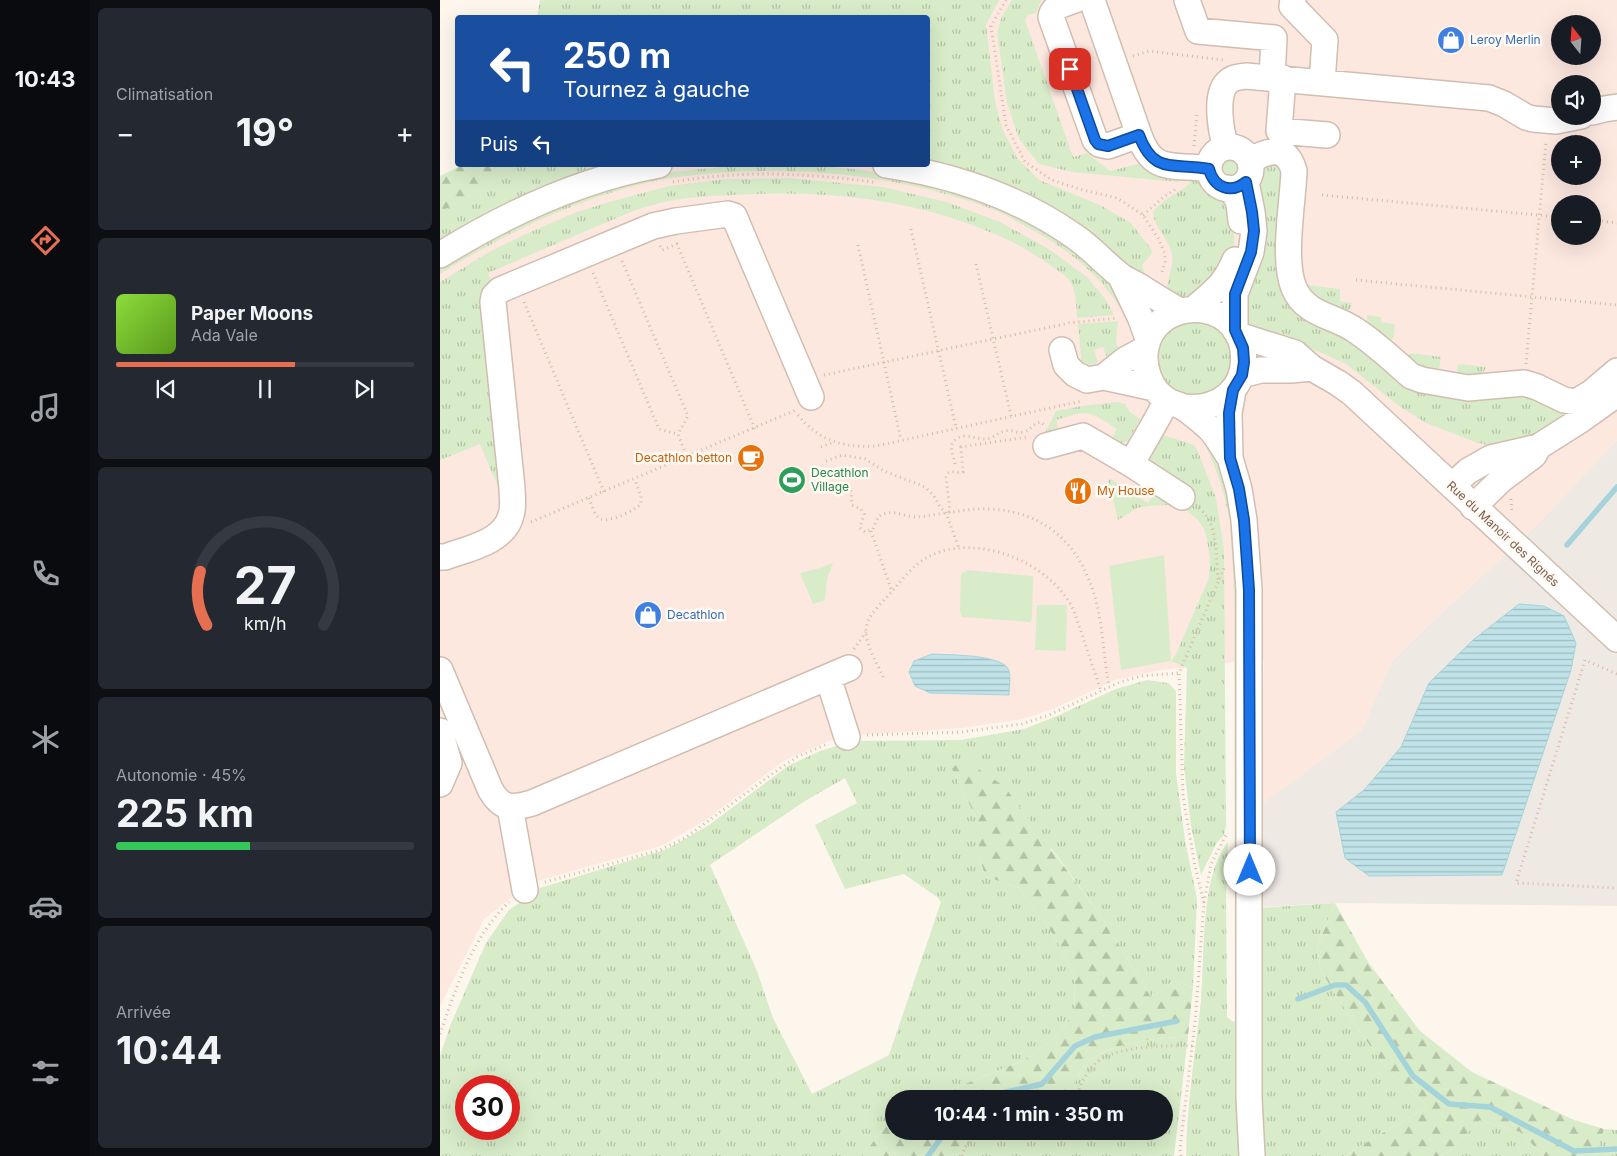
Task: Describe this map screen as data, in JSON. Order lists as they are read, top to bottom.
{
  "streets": {
    "street": ["Rue du Manoir des Rignés"]
  },
  "places": {
    "shop": ["Leroy Merlin", "Decathlon"],
    "cafe": ["Decathlon betton"],
    "sports": ["Decathlon Village"],
    "restaurant": ["My House"]
  },
  "north": "top",
  "page": {
    "tabs": "10:43",
    "tile": [
      "Climatisation",
      ["Autonomie · 45%", "225 km"],
      ["Arrivée", "10:44"]
    ],
    "map_buttons": ["+", "−"],
    "turn": ["250 m", "Tournez à gauche"],
    "heat": ["−", "19°", "+"],
    "then": "Puis",
    "song": ["Paper Moons", "Ada Vale"],
    "limit": "30",
    "trip": "10:44 · 1 min · 350 m",
    "gauge": ["27", "km/h"]
  }
}
